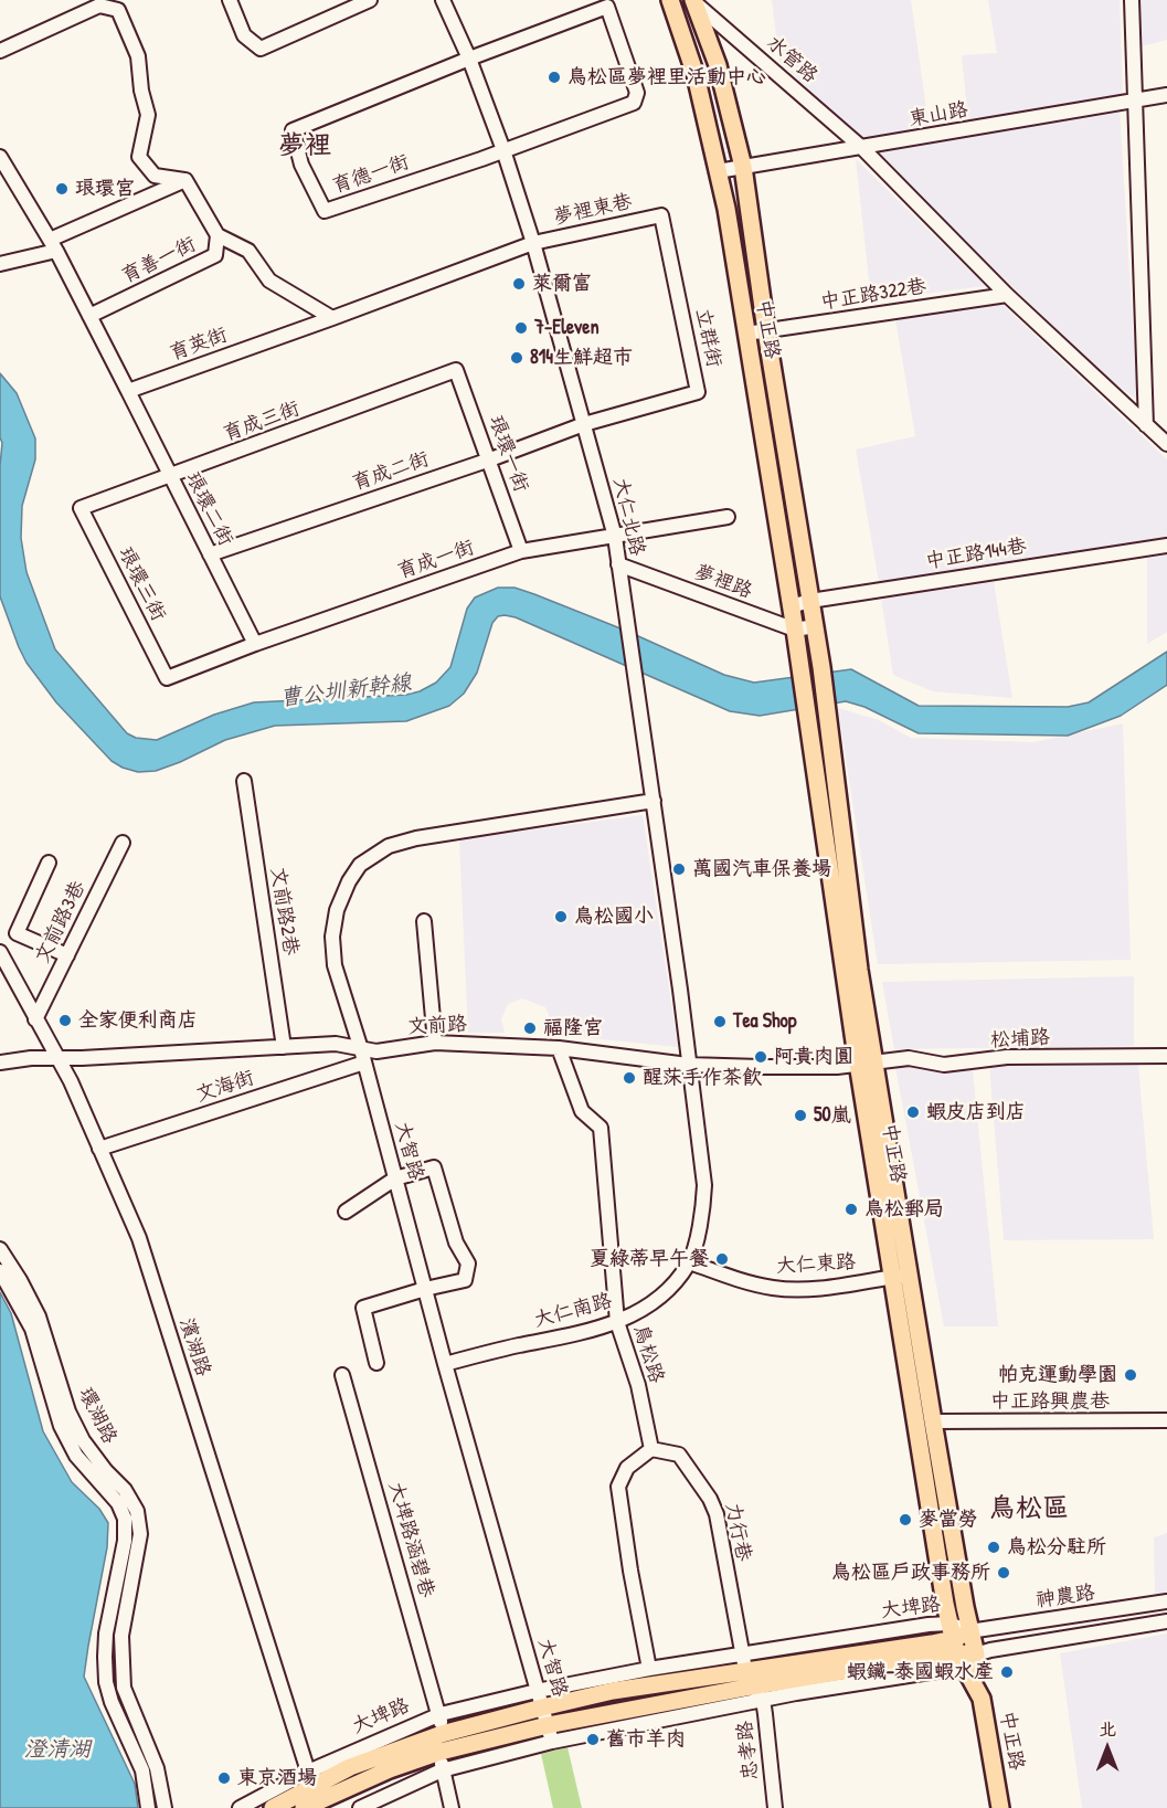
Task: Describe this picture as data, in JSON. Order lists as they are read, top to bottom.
{
  "streets": {
    "main road": ["中正路", "大埤路"],
    "street": [
      "水管路",
      "東山路",
      "育德一街",
      "夢裡東巷",
      "育善一街",
      "中正路322巷",
      "立群街",
      "育英街",
      "育成三街",
      "琅環一街",
      "育成二街",
      "琅環二街",
      "大仁北路",
      "中正路144巷",
      "育成一街",
      "夢裡路",
      "琅環三街",
      "文前路2巷",
      "文前路3巷",
      "文前路",
      "松埔路",
      "文海街",
      "大智路",
      "大仁東路",
      "大仁南路",
      "濱湖路",
      "鳥松路",
      "中正路興農巷",
      "環湖路",
      "力行巷",
      "大埤路涵碧巷",
      "神農路",
      "忠孝路"
    ]
  },
  "crossings": [
    ["水管路", "東山路"],
    ["水管路", "中正路322巷"],
    ["水管路", "中正路"],
    ["東山路", "中正路"],
    ["育德一街", "大仁北路"],
    ["夢裡東巷", "立群街"],
    ["夢裡東巷", "育英街"],
    ["夢裡東巷", "大仁北路"],
    ["中正路322巷", "中正路"],
    ["中正路", "中正路144巷"],
    ["中正路", "夢裡路"],
    ["中正路", "文前路"],
    ["中正路", "松埔路"],
    ["中正路", "大仁東路"],
    ["中正路", "中正路興農巷"],
    ["中正路", "神農路"],
    ["中正路", "大埤路"],
    ["立群街", "育成二街"],
    ["立群街", "大仁北路"],
    ["育英街", "琅環二街"],
    ["育英街", "大仁北路"],
    ["育成三街", "琅環一街"],
    ["育成三街", "琅環二街"],
    ["育成三街", "琅環三街"],
    ["琅環一街", "育成二街"],
    ["琅環一街", "育成一街"],
    ["育成二街", "琅環二街"],
    ["育成二街", "大仁北路"],
    ["琅環二街", "育成一街"],
    ["大仁北路", "育成一街"],
    ["大仁北路", "夢裡路"],
    ["大仁北路", "文前路"],
    ["大仁北路", "大智路"],
    ["大仁北路", "大仁南路"],
    ["育成一街", "琅環三街"],
    ["文前路2巷", "文前路"],
    ["文前路3巷", "濱湖路"],
    ["文前路", "松埔路"],
    ["文前路", "文海街"],
    ["文前路", "大智路"],
    ["文前路", "大仁南路"],
    ["文前路", "濱湖路"],
    ["文前路", "鳥松路"],
    ["文海街", "大智路"],
    ["文海街", "濱湖路"],
    ["大智路", "大仁南路"],
    ["大智路", "大埤路"],
    ["大仁東路", "大仁南路"],
    ["大仁南路", "鳥松路"],
    ["濱湖路", "大埤路"],
    ["鳥松路", "力行巷"],
    ["力行巷", "大埤路"],
    ["力行巷", "忠孝路"],
    ["大埤路涵碧巷", "大埤路"],
    ["神農路", "大埤路"],
    ["大埤路", "忠孝路"]
  ],
  "districts": ["夢裡", "鳥松區"],
  "water": ["曹公圳新幹線", "澄清湖"],
  "places": [
    "鳥松區夢裡里活動中心",
    "琅環宮",
    "萊爾富",
    "7-Eleven",
    "814生鮮超市",
    "萬國汽車保養場",
    "鳥松國小",
    "全家便利商店",
    "Tea Shop",
    "福隆宮",
    "阿貴肉圓",
    "醒莯手作茶飲",
    "蝦皮店到店",
    "50嵐",
    "鳥松郵局",
    "夏綠蒂早午餐",
    "帕克運動學園",
    "麥當勞",
    "鳥松分駐所",
    "鳥松區戶政事務所",
    "蝦鑶-泰國蝦水產",
    "舊市羊肉",
    "東京酒場"
  ],
  "north": "top"
}
